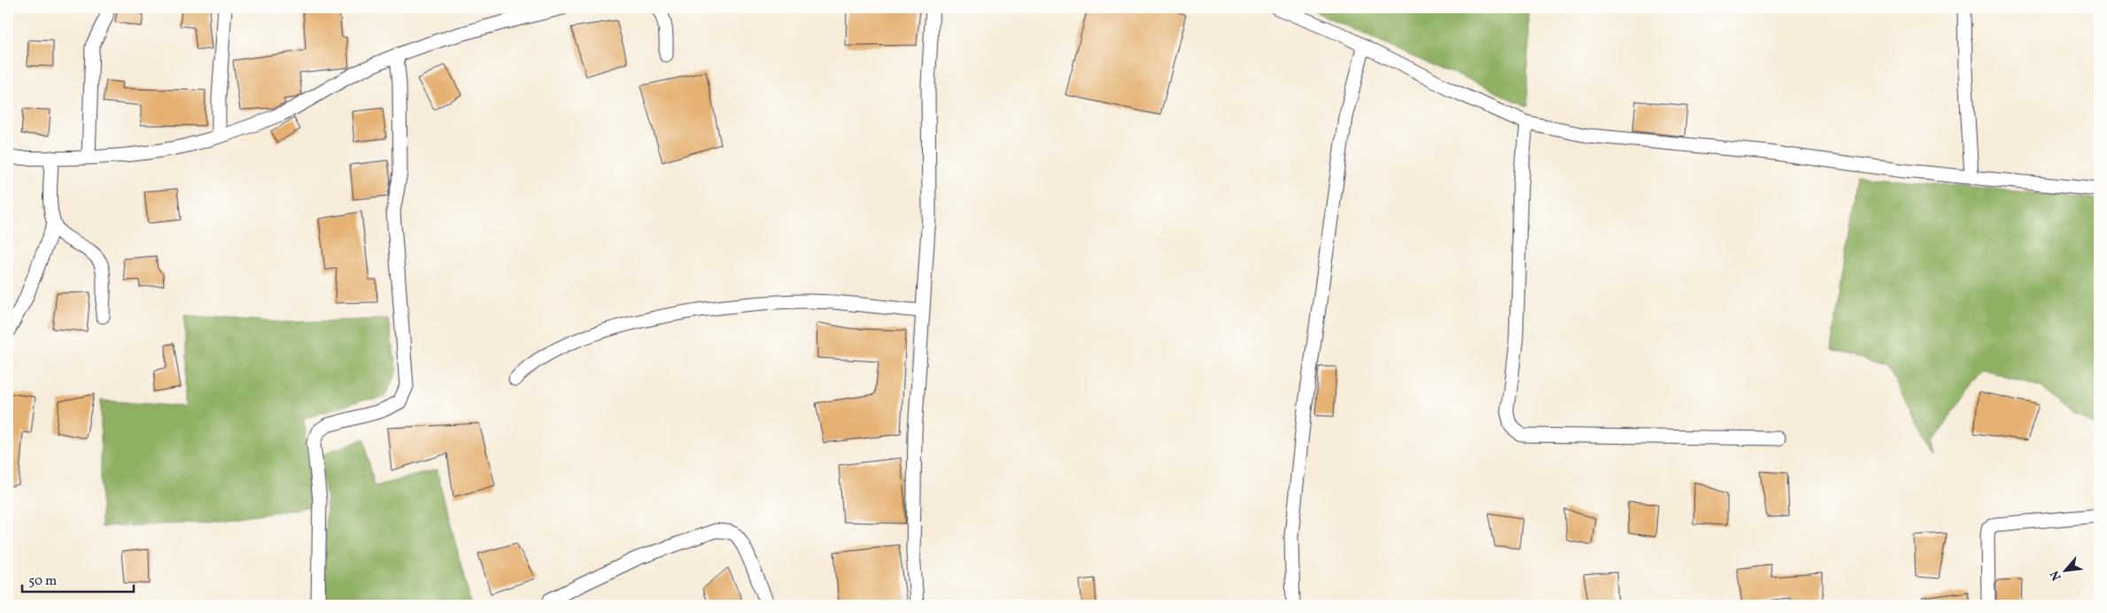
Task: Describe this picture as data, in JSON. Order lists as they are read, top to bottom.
{
  "scale_bar": "50 m",
  "north": "bottom left"
}
